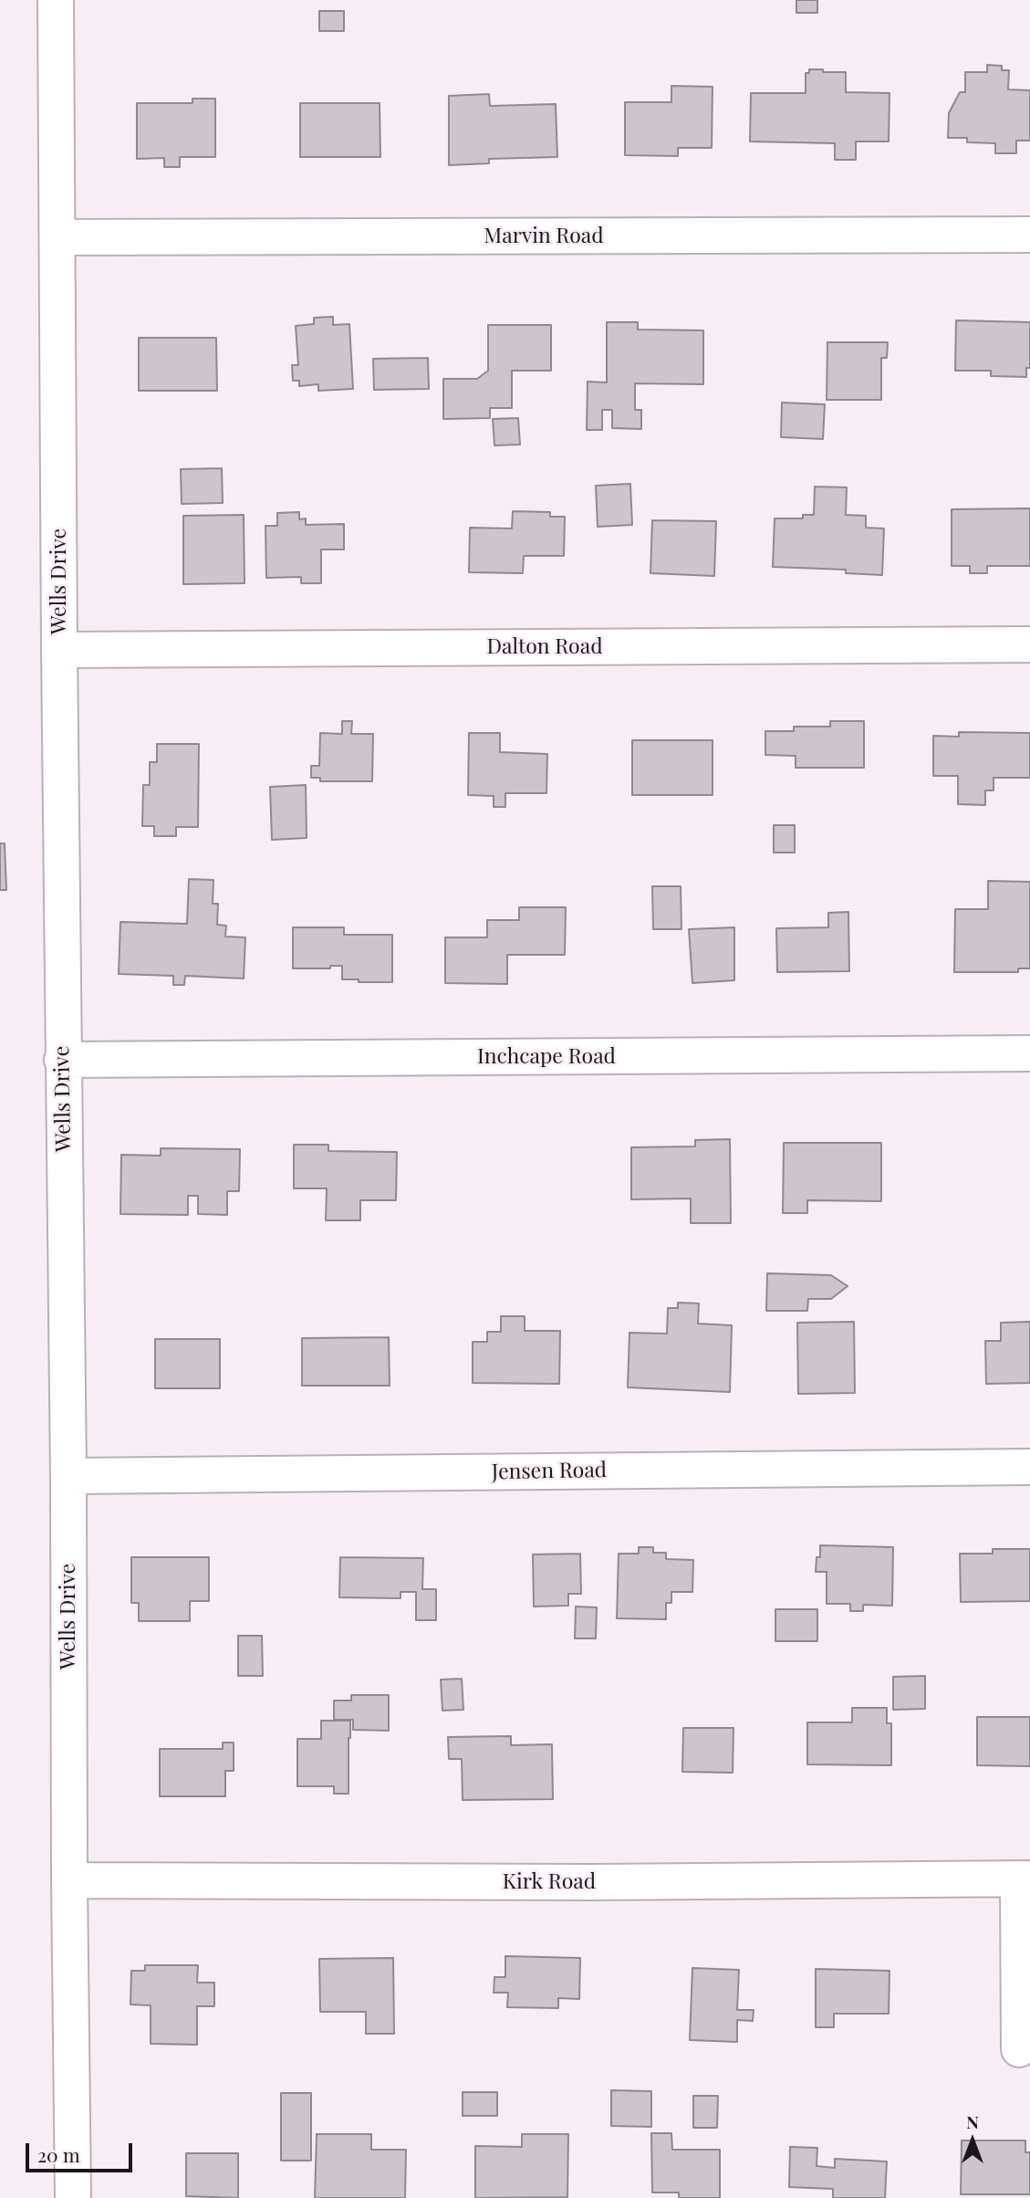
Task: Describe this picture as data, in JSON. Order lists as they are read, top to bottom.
{
  "streets": {
    "street": [
      "Marvin Road",
      "Wells Drive",
      "Dalton Road",
      "Inchcape Road",
      "Jensen Road",
      "Kirk Road"
    ]
  },
  "crossings": [
    ["Marvin Road", "Wells Drive"],
    ["Wells Drive", "Dalton Road"],
    ["Wells Drive", "Inchcape Road"],
    ["Wells Drive", "Jensen Road"],
    ["Wells Drive", "Kirk Road"]
  ],
  "scale_bar": "20 m",
  "north": "top"
}
